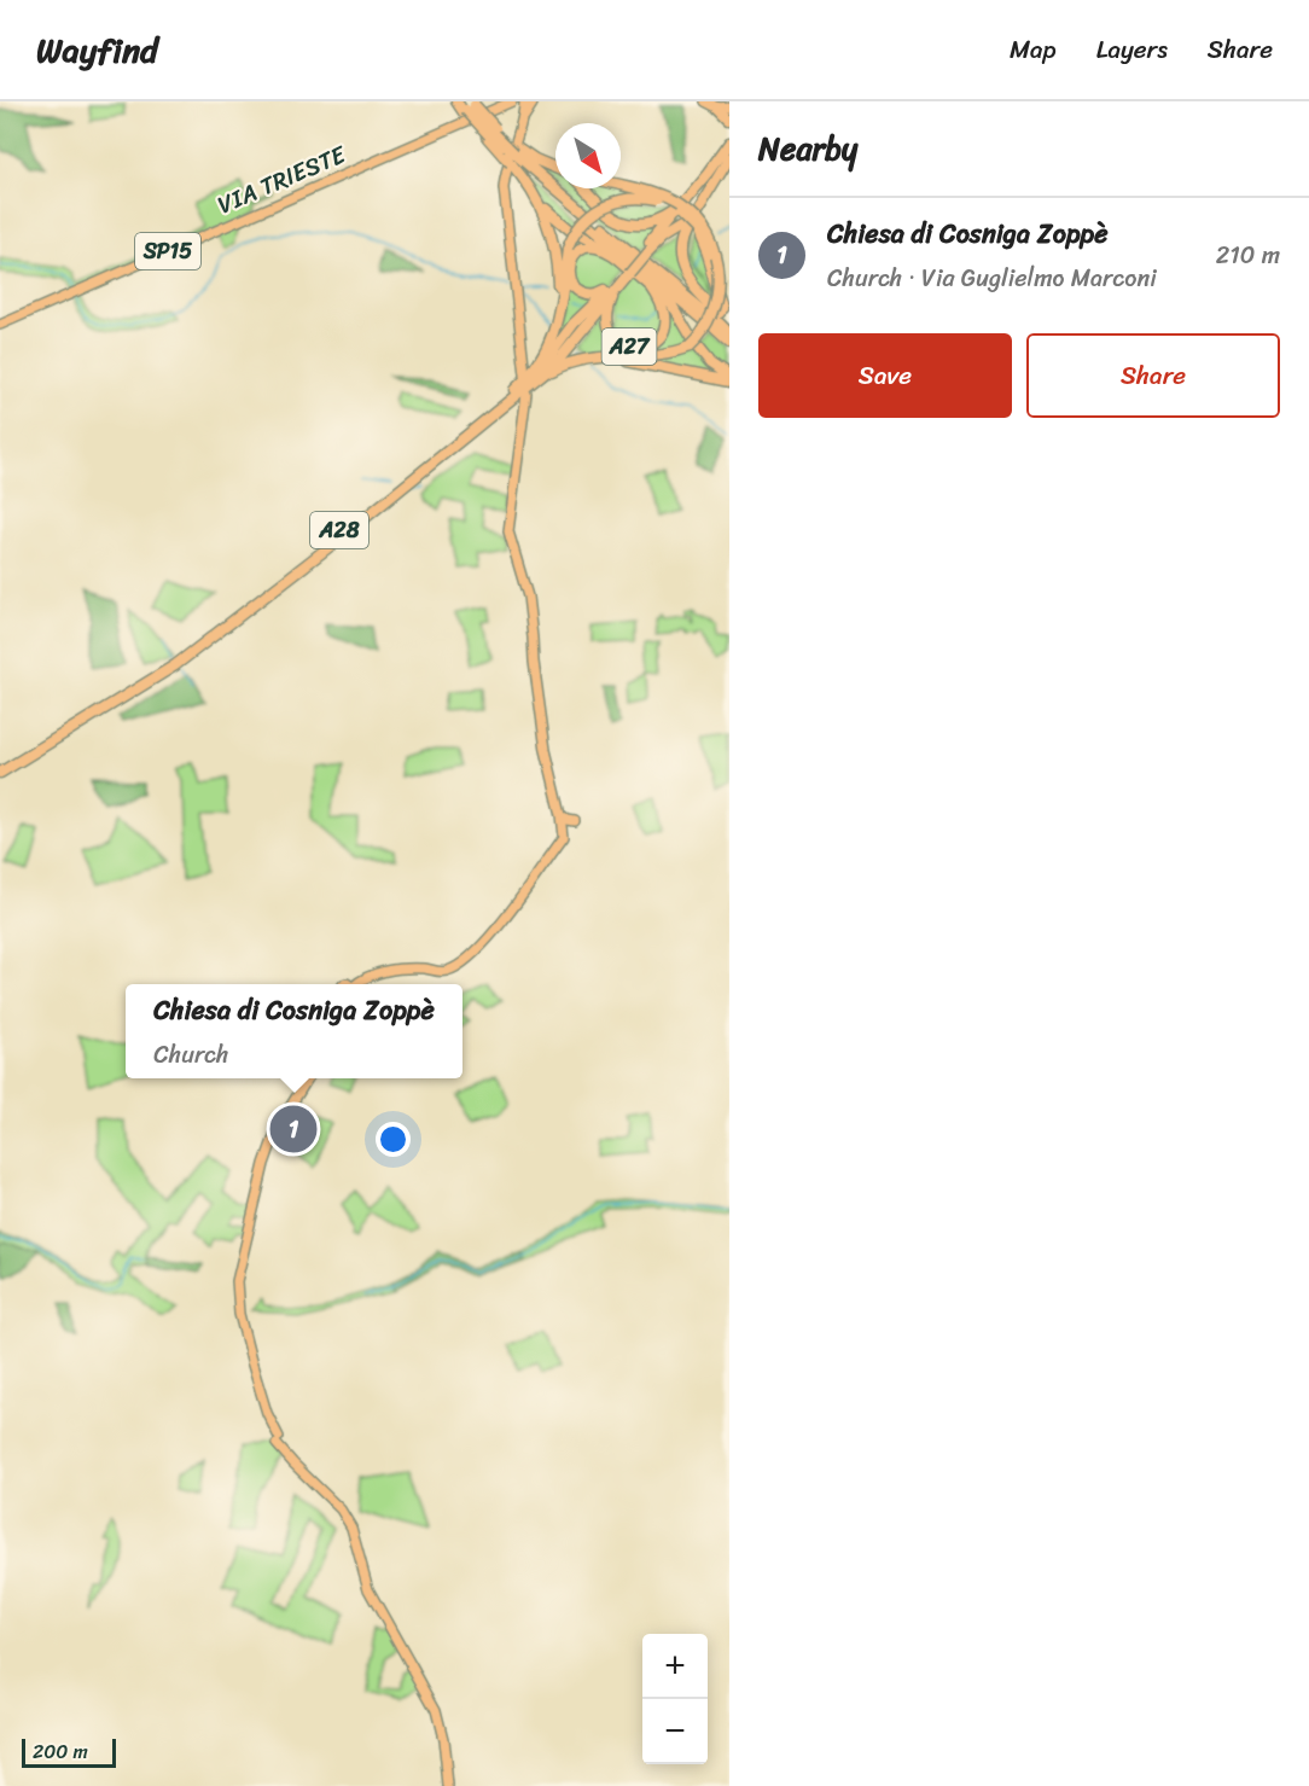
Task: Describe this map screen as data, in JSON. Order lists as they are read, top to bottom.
{
  "streets": {
    "highway": ["A27", "A28"],
    "main road": ["VIA TRIESTE", "SP15"]
  },
  "crossings": [
    ["A27", "A28"]
  ],
  "scale_bar": "200 m",
  "north": "bottom right",
  "page": {
    "header": "Wayfind",
    "nav": ["Map", "Layers", "Share"],
    "heading": "Nearby",
    "list": [
      {
        "mark": "1",
        "name": "Chiesa di Cosniga Zoppè",
        "note": "Church · Via Guglielmo Marconi",
        "value": "210 m"
      }
    ],
    "buttons": ["Save", "Share"],
    "popup": ["Chiesa di Cosniga Zoppè", "Church"],
    "pins": "1",
    "map_buttons": ["+", "−"],
    "scale": "200 m"
  }
}
